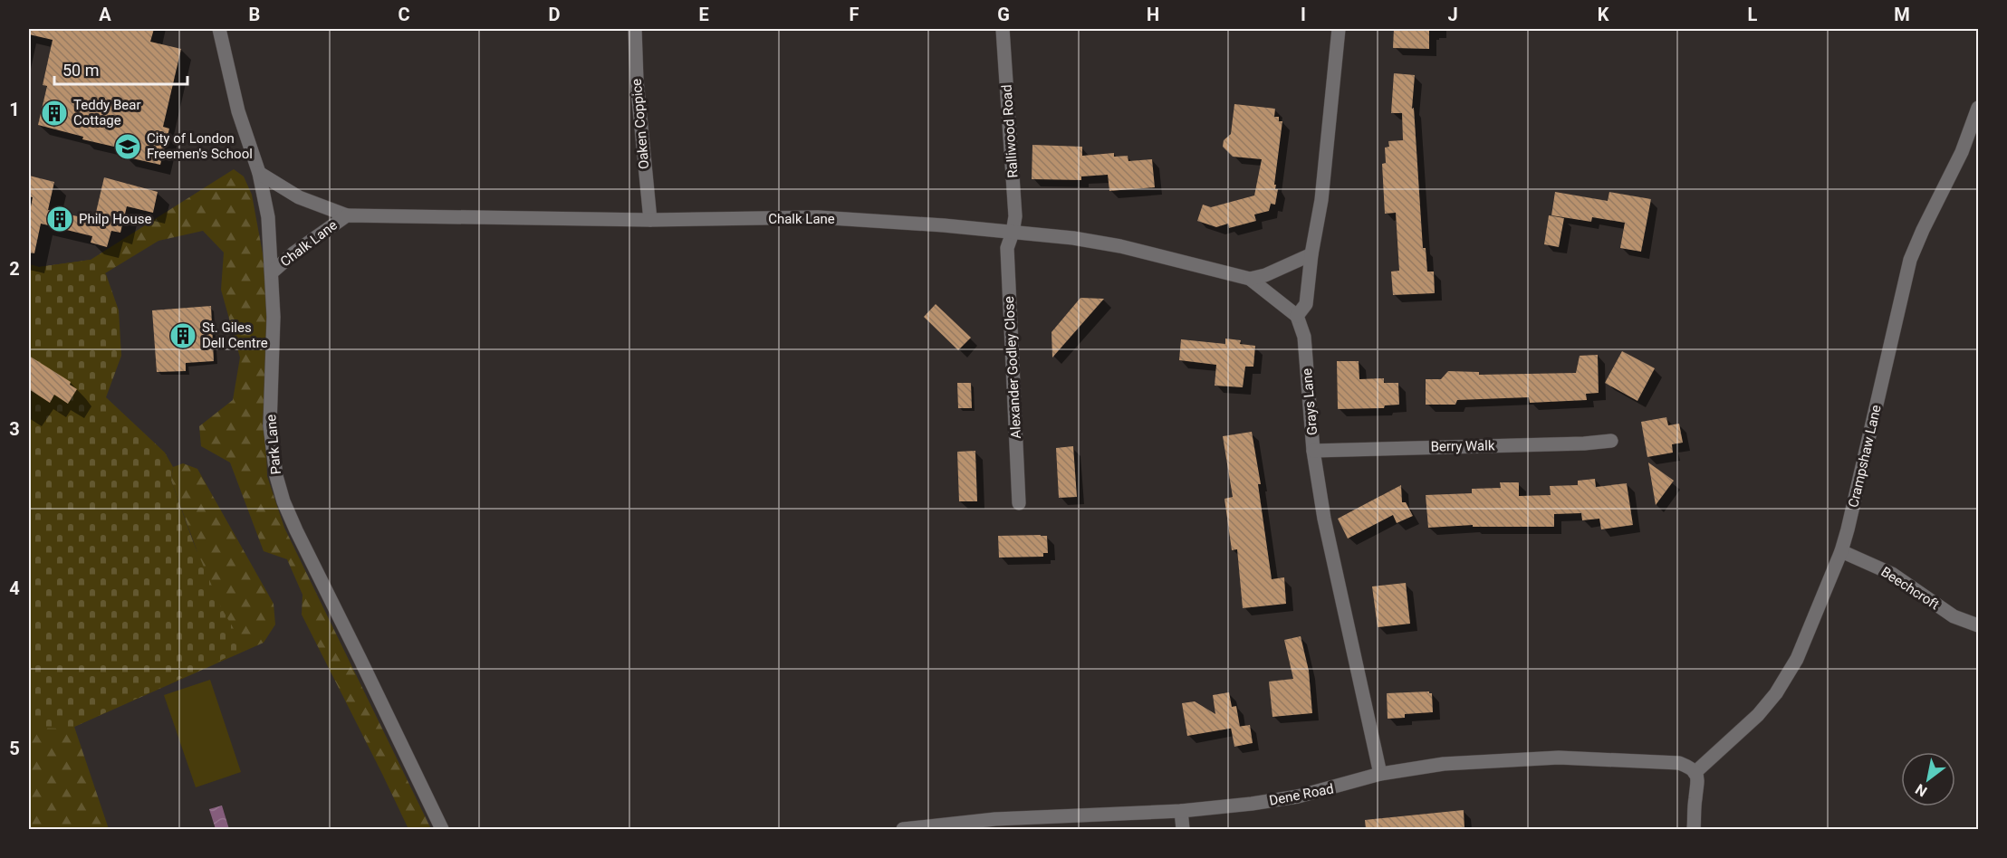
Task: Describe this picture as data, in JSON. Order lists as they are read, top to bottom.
{
  "streets": {
    "street": [
      "Oaken Coppice",
      "Ralliwood Road",
      "Chalk Lane",
      "Alexander Godley Close",
      "Grays Lane",
      "Park Lane",
      "Berry Walk",
      "Crampshaw Lane",
      "Beechcroft",
      "Dene Road"
    ]
  },
  "crossings": [
    ["Oaken Coppice", "Chalk Lane"],
    ["Ralliwood Road", "Chalk Lane"],
    ["Ralliwood Road", "Alexander Godley Close"],
    ["Chalk Lane", "Alexander Godley Close"],
    ["Chalk Lane", "Grays Lane"],
    ["Chalk Lane", "Park Lane"],
    ["Grays Lane", "Berry Walk"],
    ["Grays Lane", "Dene Road"],
    ["Crampshaw Lane", "Beechcroft"],
    ["Crampshaw Lane", "Dene Road"]
  ],
  "places": {
    "building": ["Teddy Bear Cottage", "Philp House", "St. Giles Dell Centre"],
    "school or university": ["City of London Freemen's School"]
  },
  "scale_bar": "50 m",
  "north": "bottom left",
  "grid": {
    "columns": [
      "A",
      "B",
      "C",
      "D",
      "E",
      "F",
      "G",
      "H",
      "I",
      "J",
      "K",
      "L",
      "M"
    ],
    "rows": [
      "1",
      "2",
      "3",
      "4",
      "5"
    ]
  }
}
